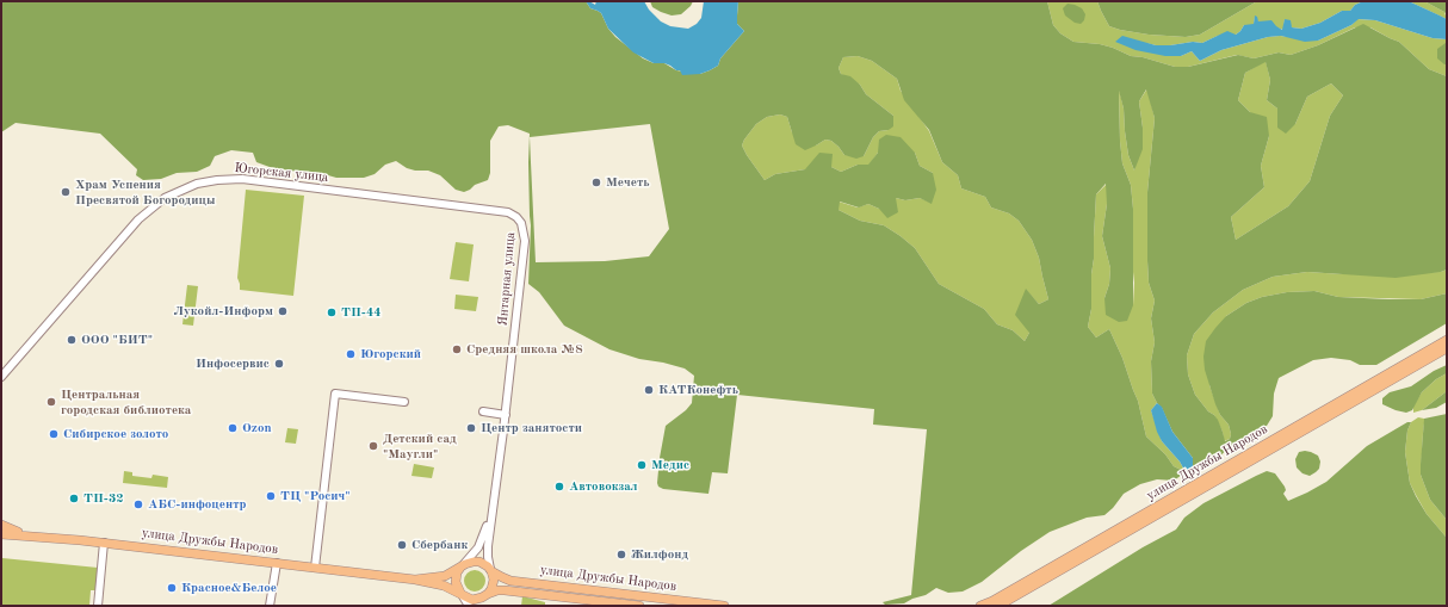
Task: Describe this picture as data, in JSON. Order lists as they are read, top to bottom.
{
  "streets": {
    "main road": ["улица Дружбы Народов"],
    "street": ["Югорская улица", "Янтарная улица"]
  },
  "crossings": [
    ["Югорская улица", "Янтарная улица"]
  ],
  "places": [
    "Мечеть",
    "Храм Успения Пресвятой Богородицы",
    "Лукойл-Информ",
    "ТП-44",
    "ООО \"БИТ\"",
    "Средняя школа №8",
    "Югорский",
    "Инфосервис",
    "КАТКонефть",
    "Центральная городская библиотека",
    "Ozon",
    "Центр занятости",
    "Сибирское золото",
    "Детский сад \"Маугли\"",
    "Медис",
    "Автовокзал",
    "ТЦ \"Росич\"",
    "ТП-32",
    "АБС-инфоцентр",
    "Сбербанк",
    "Жилфонд",
    "Красное&Белое"
  ]
}
